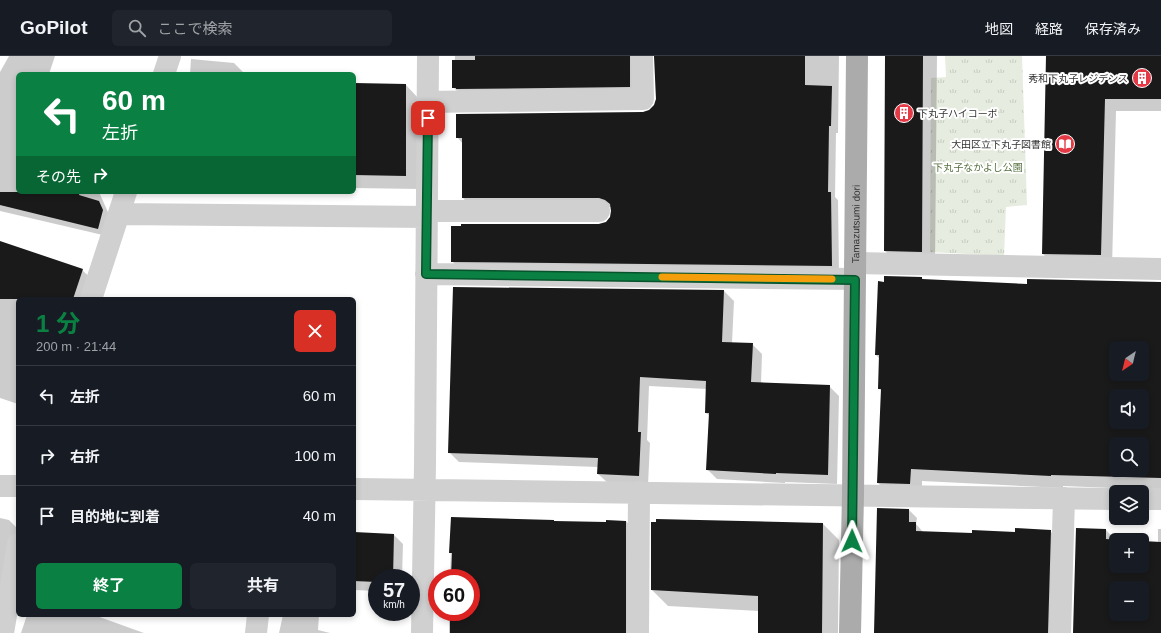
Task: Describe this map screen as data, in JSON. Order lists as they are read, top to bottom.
{
  "streets": {
    "main road": ["Tamazutsumi dori"]
  },
  "parks": ["下丸子なかよし公園"],
  "places": {
    "building": ["秀和下丸子レジデンス", "下丸子ハイコーポ"],
    "library": ["大田区立下丸子図書館"]
  },
  "north": "bottom left",
  "page": {
    "header": "GoPilot",
    "search": "ここで検索",
    "nav": ["地図", "経路", "保存済み"],
    "turn": ["60 m", "左折"],
    "then": "その先",
    "heading": ["1 分", "200 m · 21:44"],
    "map_buttons": ["+", "−"],
    "list": [
      {
        "name": "左折",
        "value": "60 m"
      },
      {
        "name": "右折",
        "value": "100 m"
      },
      {
        "name": "目的地に到着",
        "value": "40 m"
      }
    ],
    "buttons": ["終了", "共有"],
    "speed": "57 km/h",
    "limit": "60"
  }
}
